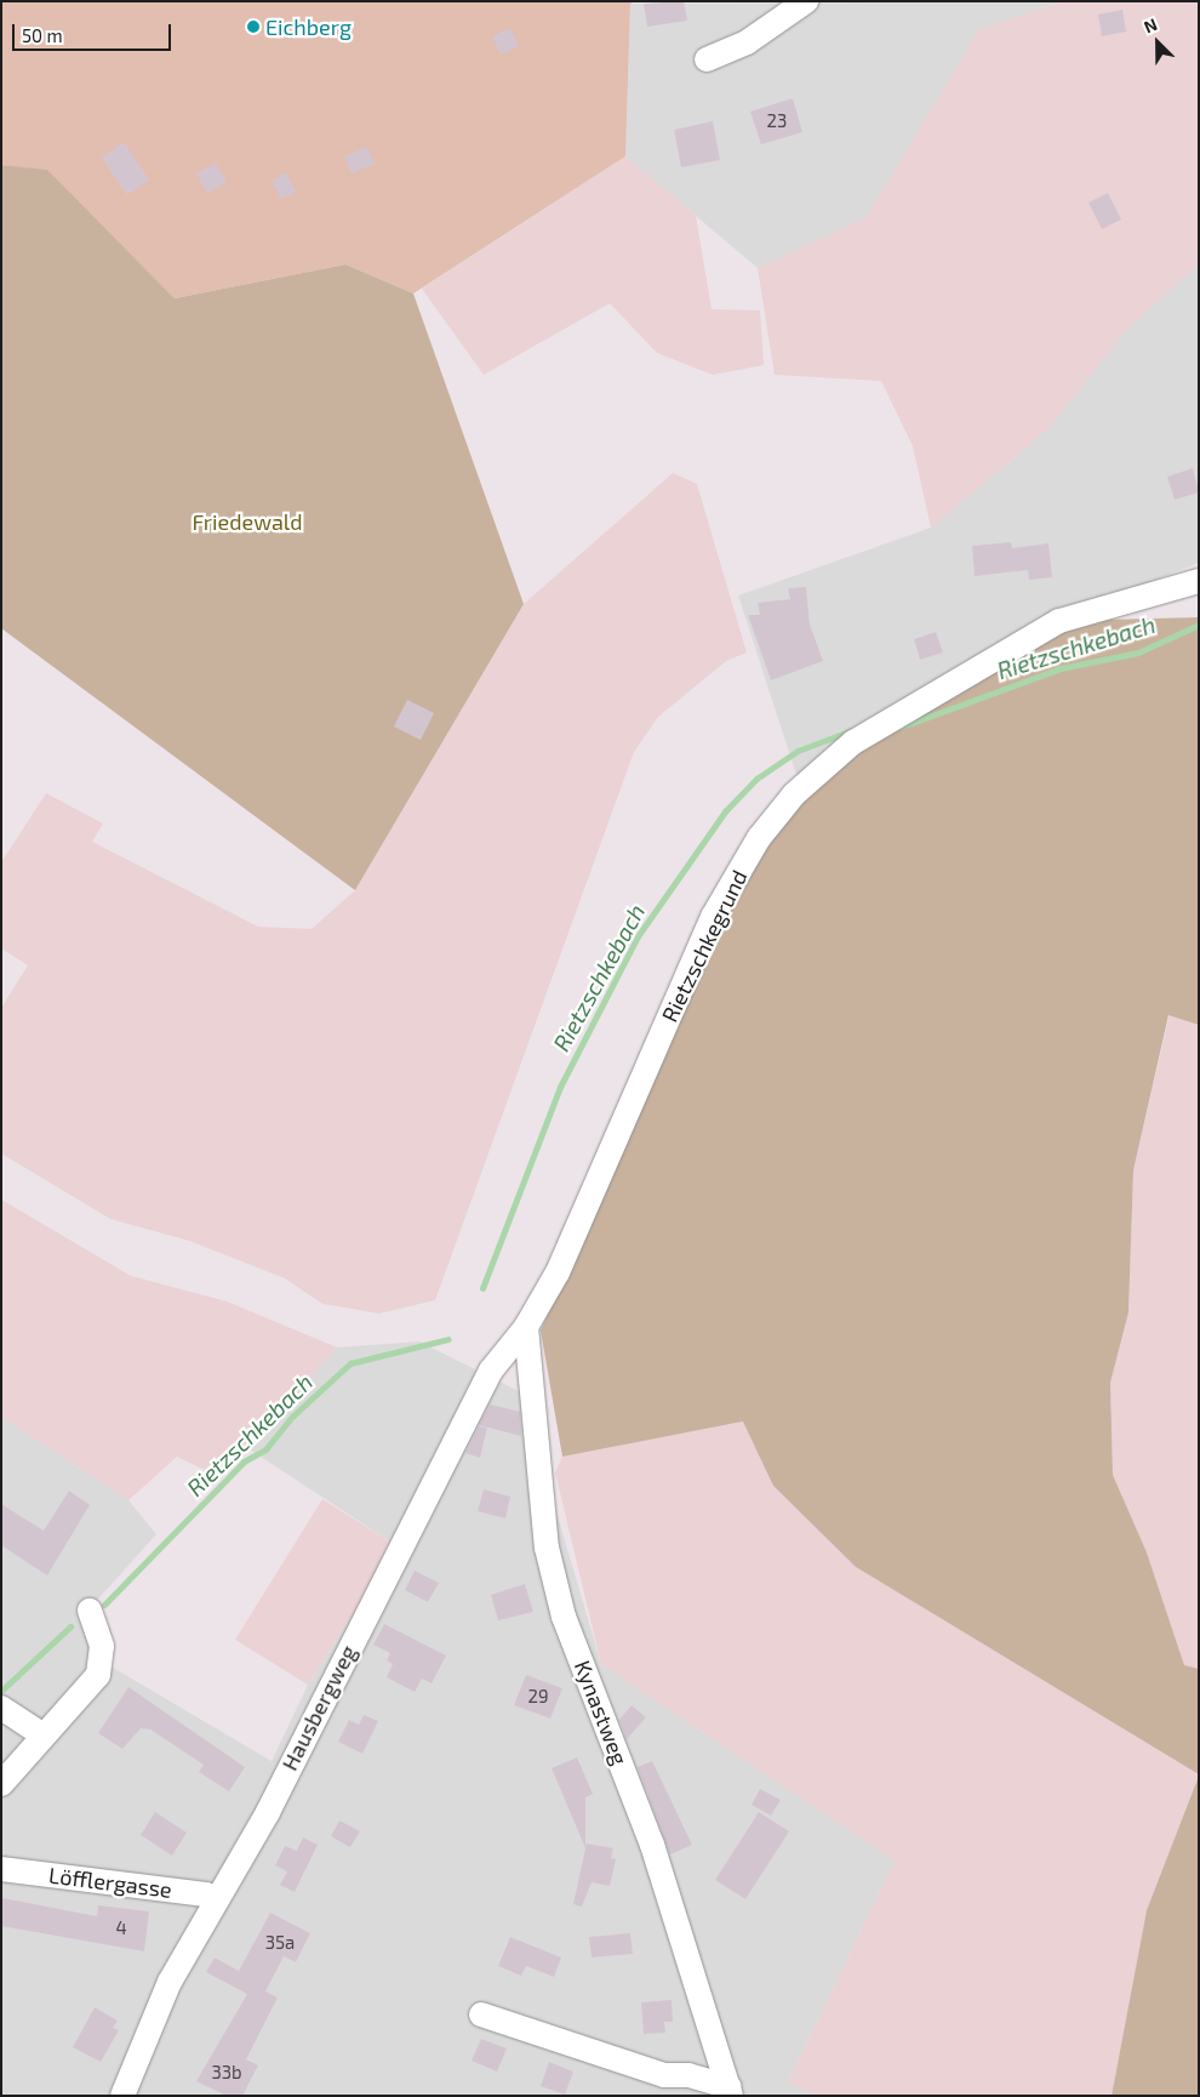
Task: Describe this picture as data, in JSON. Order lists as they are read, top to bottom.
{
  "streets": {
    "street": [
      "Rietzschkegrund",
      "Hausbergweg",
      "Kynastweg",
      "Löfflergasse"
    ]
  },
  "crossings": [
    ["Rietzschkegrund", "Hausbergweg"],
    ["Rietzschkegrund", "Kynastweg"],
    ["Hausbergweg", "Kynastweg"],
    ["Hausbergweg", "Löfflergasse"]
  ],
  "water": ["Rietzschkebach"],
  "parks": ["Friedewald"],
  "places": ["Eichberg"],
  "house_numbers": [
    "23",
    "29",
    "4",
    "35a",
    "33b"
  ],
  "scale_bar": "50 m",
  "north": "top left"
}
